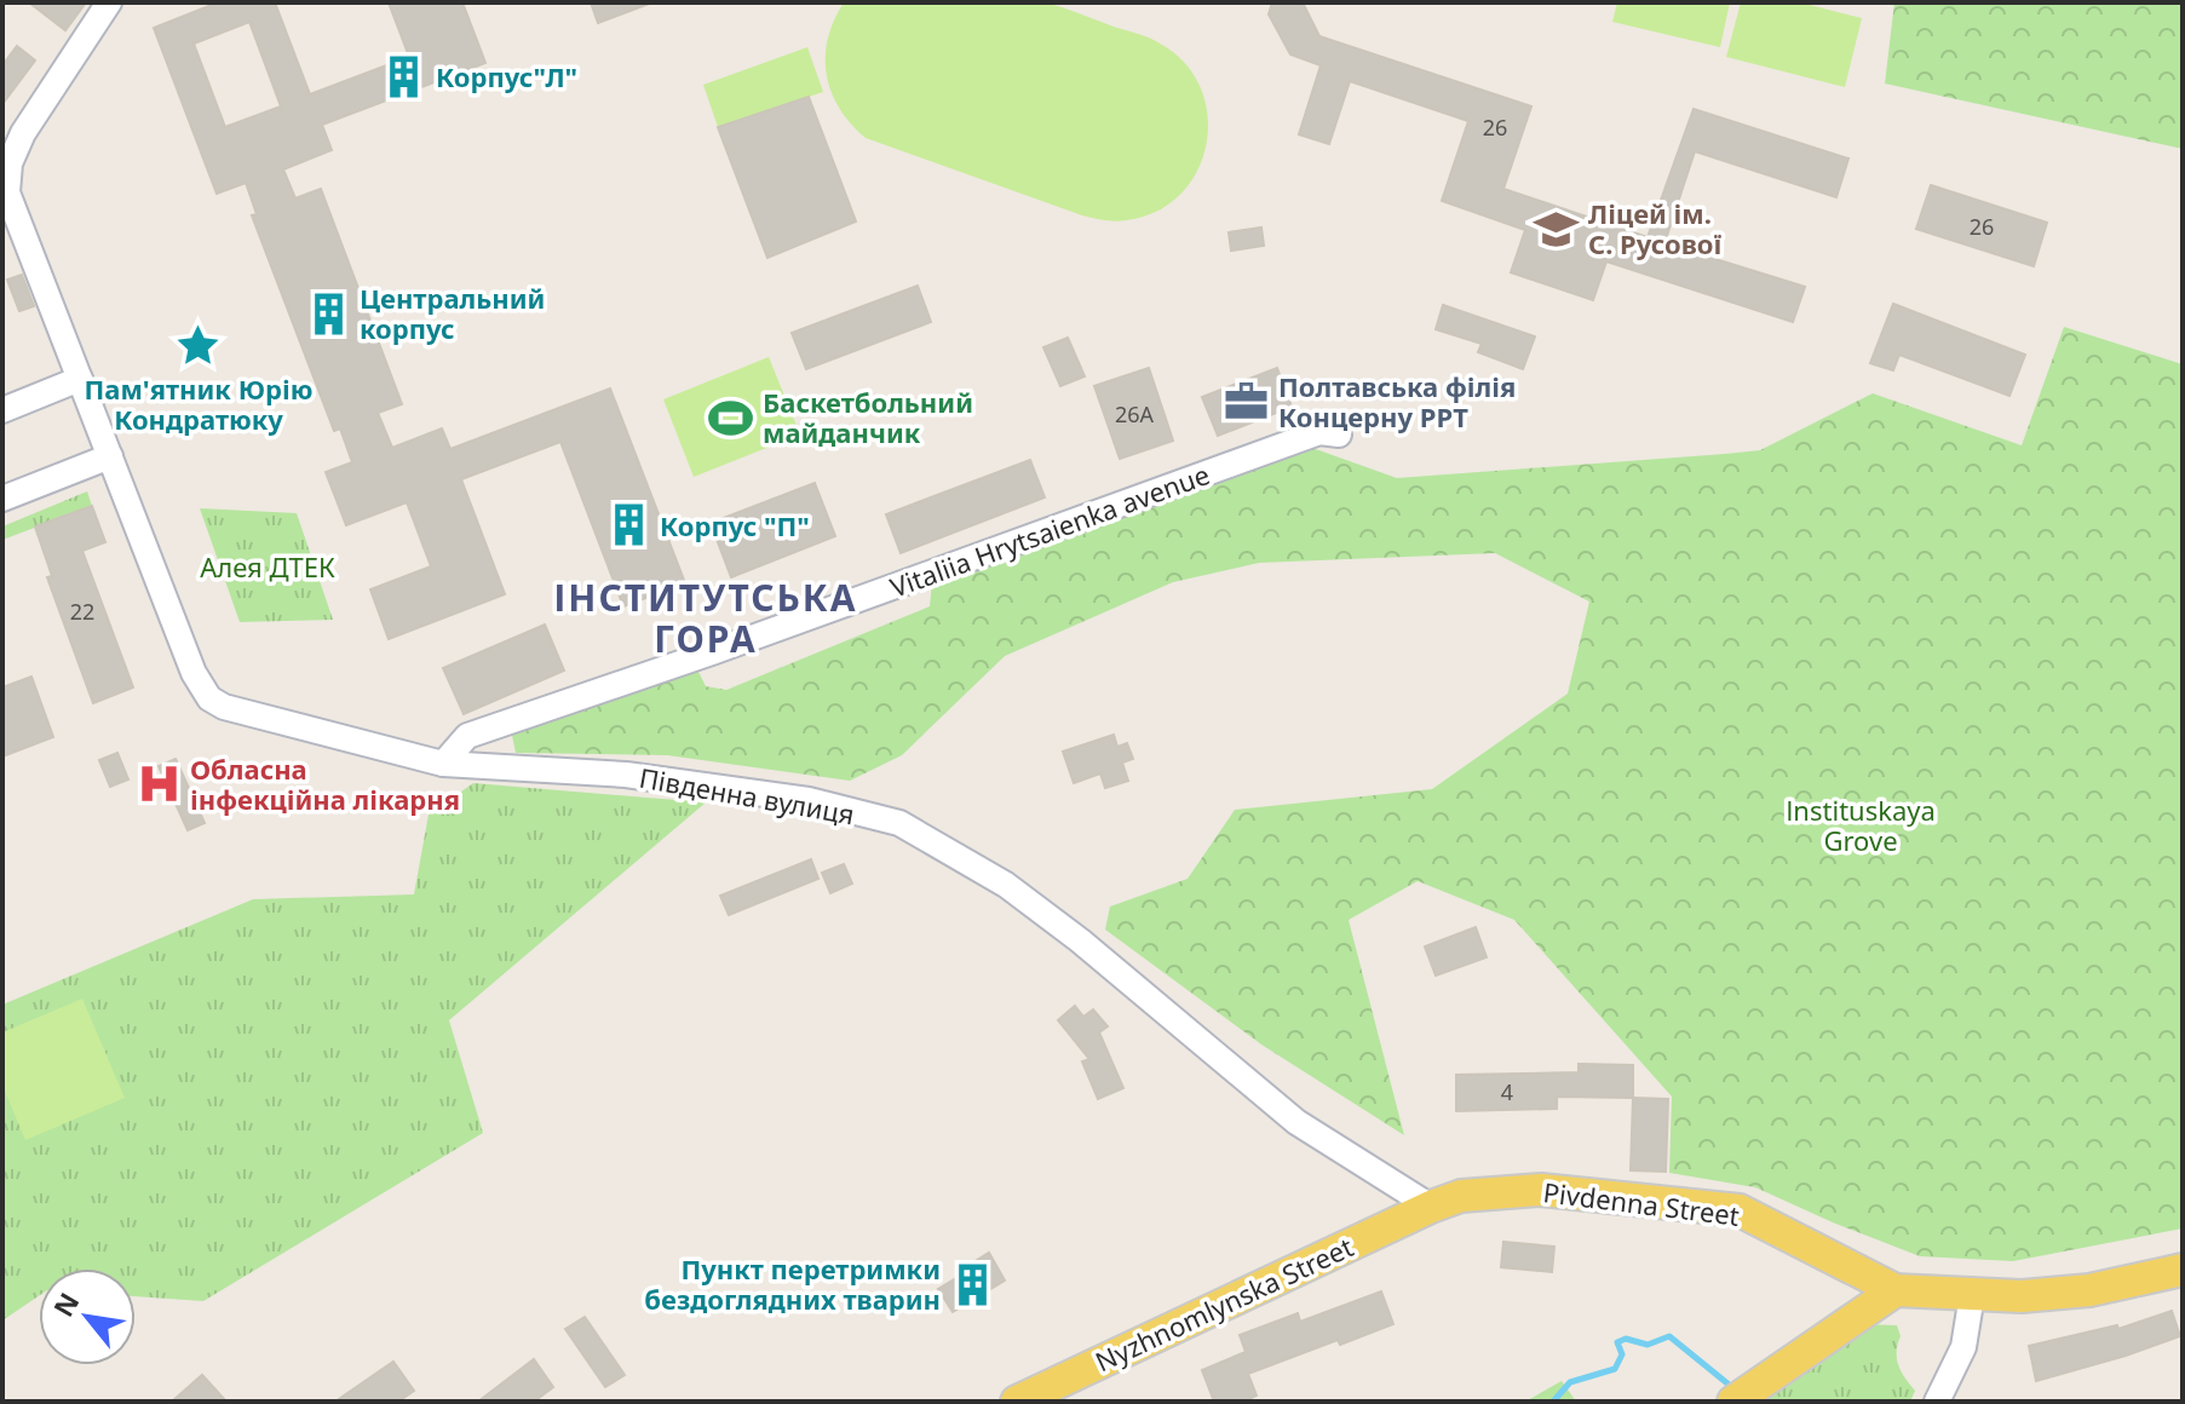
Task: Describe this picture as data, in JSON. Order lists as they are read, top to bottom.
{
  "streets": {
    "main road": ["Pivdenna Street", "Nyzhnomlynska Street"],
    "street": ["Vitaliia Hrytsaienka avenue", "Південна вулиця"]
  },
  "crossings": [
    ["Vitaliia Hrytsaienka avenue", "Південна вулиця"],
    ["Південна вулиця", "Pivdenna Street"],
    ["Південна вулиця", "Nyzhnomlynska Street"],
    ["Pivdenna Street", "Nyzhnomlynska Street"]
  ],
  "districts": ["ІНСТИТУТСЬКА ГОРА"],
  "parks": ["Алея ДТЕК", "Іnstituskaya Grove"],
  "places": {
    "building": [
      "Корпус\"Л\"",
      "Центральний корпус",
      "Корпус \"П\"",
      "Пункт перетримки бездоглядних тварин"
    ],
    "school or university": ["Ліцей ім. С. Русової"],
    "place": ["Пам'ятник Юрію Кондратюку"],
    "office": ["Полтавська філія Концерну РРТ"],
    "sports": ["Баскетбольний майданчик"],
    "hospital": ["Обласна інфекційна лікарня"]
  },
  "house_numbers": [
    "26",
    "26",
    "26А",
    "22",
    "4"
  ],
  "north": "top left"
}
